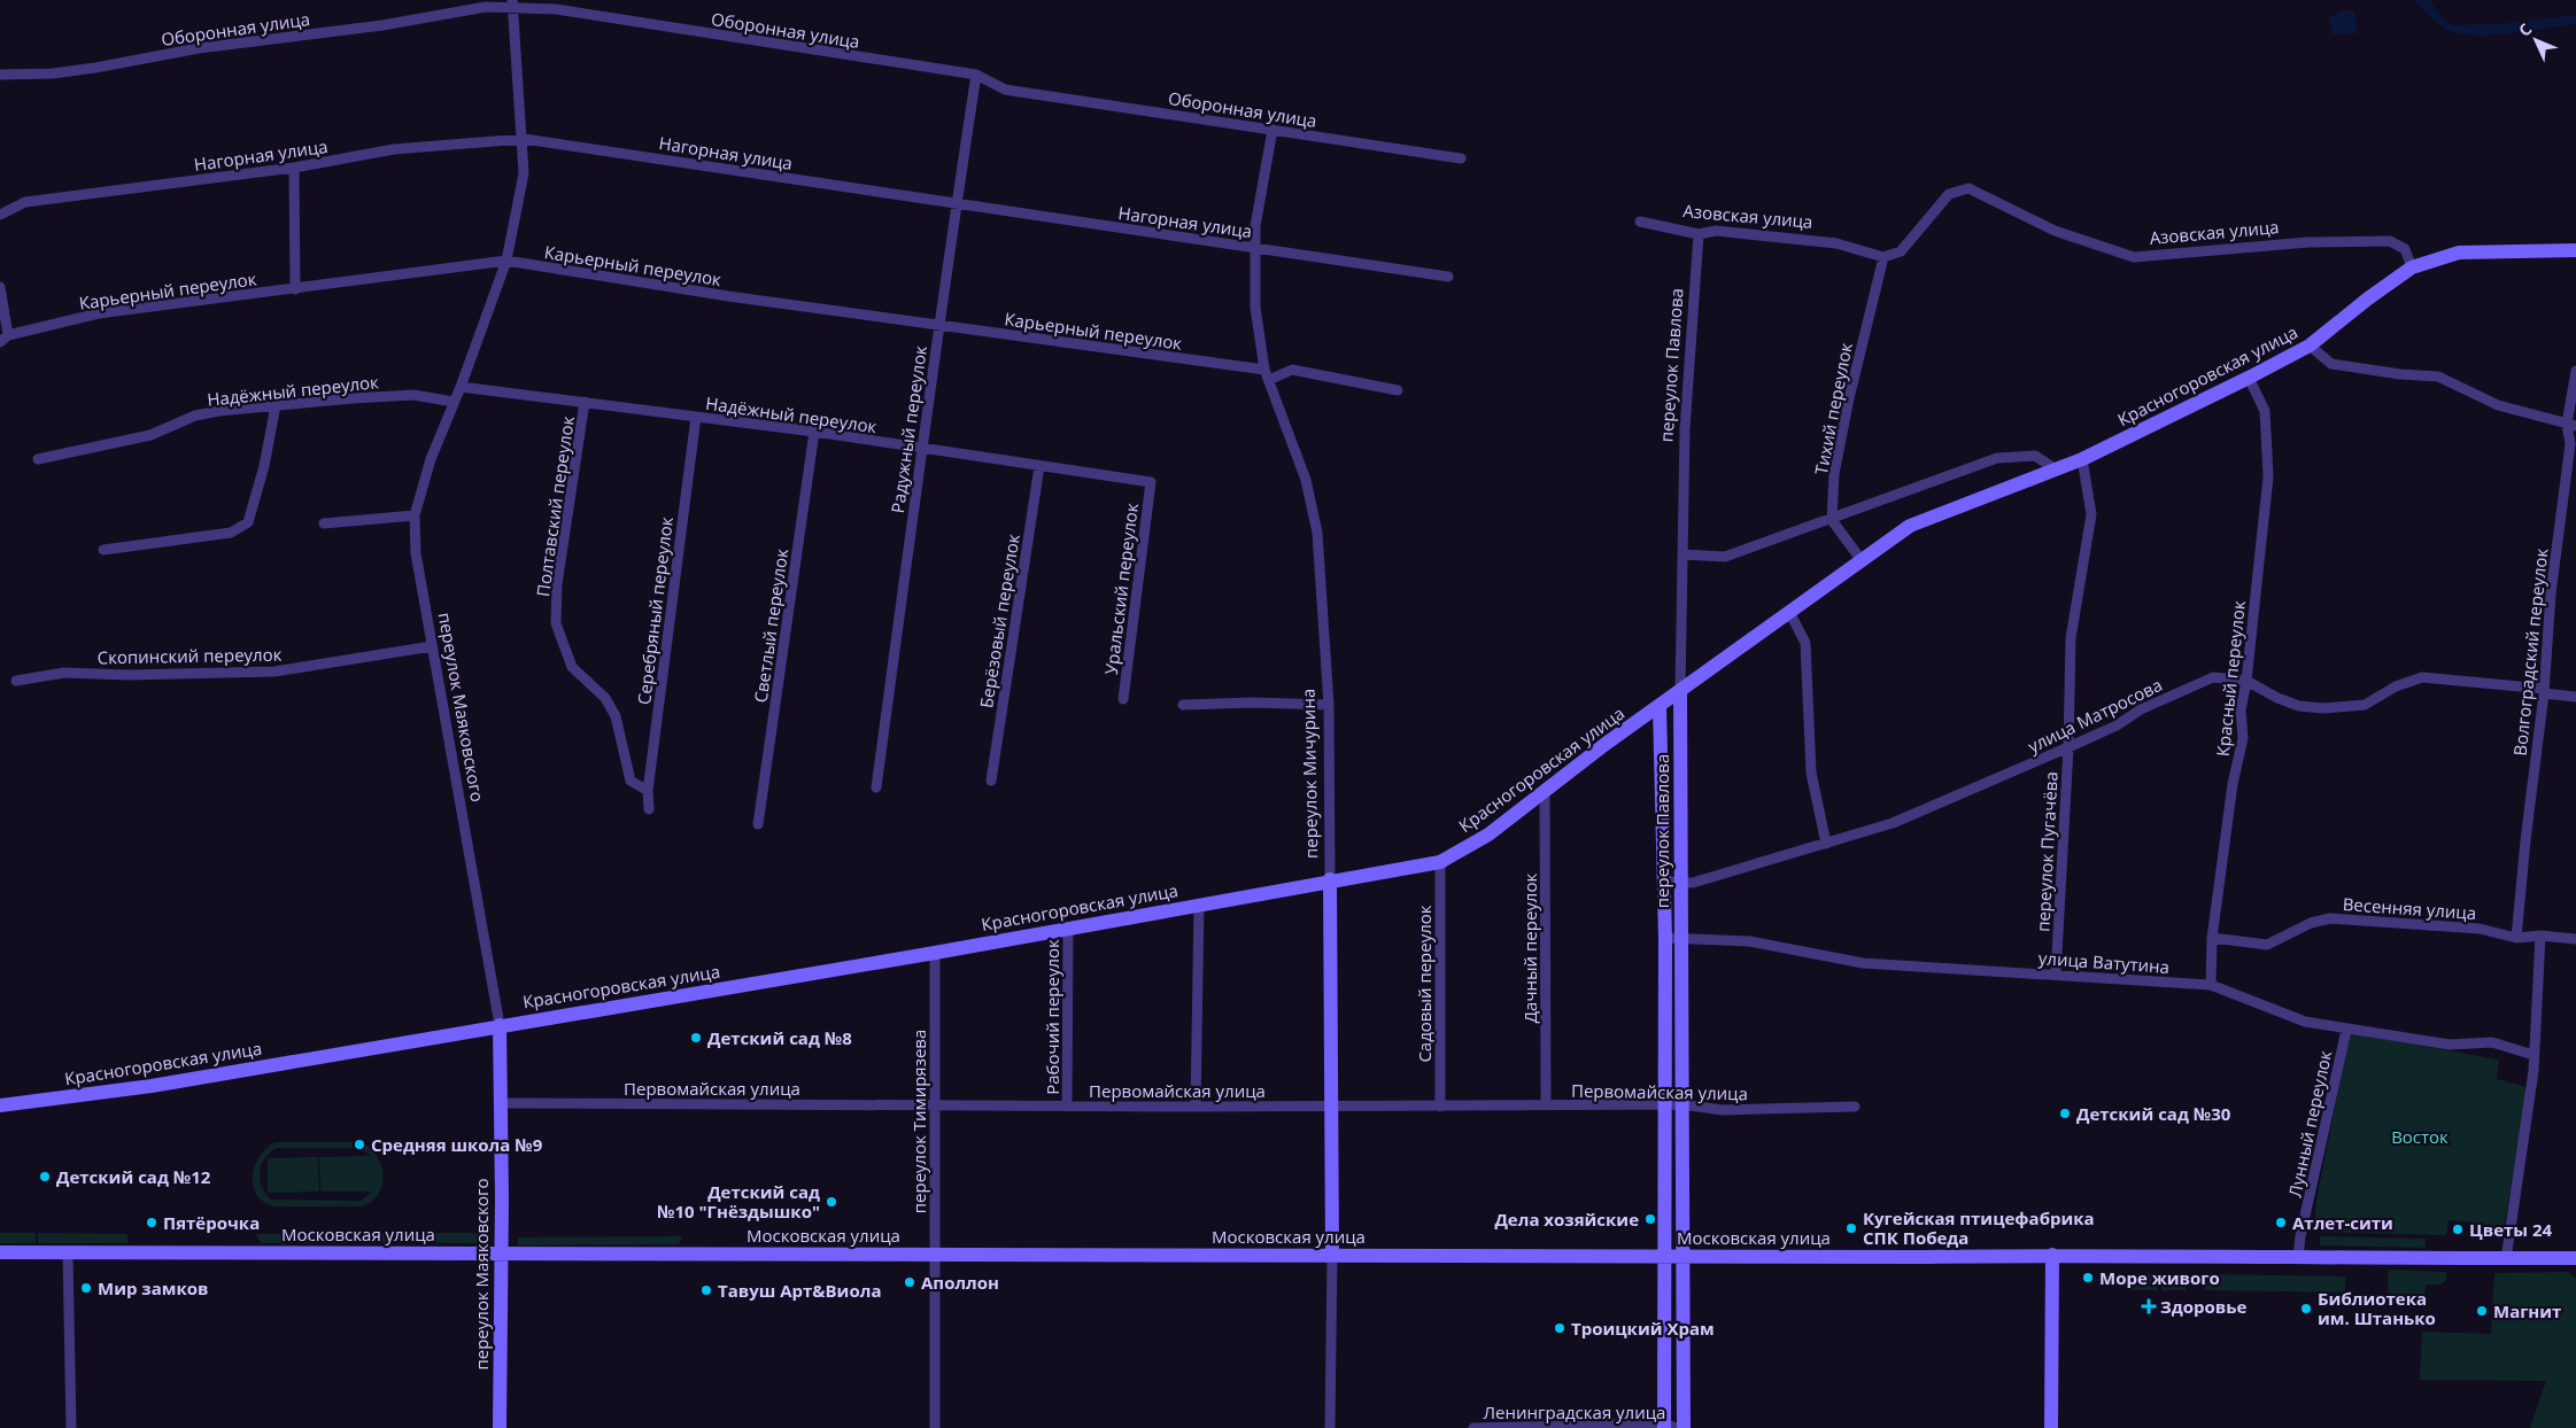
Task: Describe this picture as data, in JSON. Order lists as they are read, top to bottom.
{
  "streets": {
    "street": [
      "Оборонная улица",
      "Нагорная улица",
      "Азовская улица",
      "Карьерный переулок",
      "переулок Павлова",
      "Красногоровская улица",
      "Надёжный переулок",
      "Тихий переулок",
      "Радужный переулок",
      "Полтавский переулок",
      "Уральский переулок",
      "Серебряный переулок",
      "Берёзовый переулок",
      "Светлый переулок",
      "Волгоградский переулок",
      "Скопинский переулок",
      "Красный переулок",
      "переулок Маяковского",
      "улица Матросова",
      "переулок Мичурина",
      "переулок Пугачёва",
      "Весенняя улица",
      "Дачный переулок",
      "улица Ватутина",
      "Садовый переулок",
      "Рабочий переулок",
      "Первомайская улица",
      "переулок Тимирязева",
      "Лунный переулок",
      "Московская улица",
      "Ленинградская улица"
    ]
  },
  "crossings": [
    ["Оборонная улица", "Радужный переулок"],
    ["Оборонная улица", "переулок Маяковского"],
    ["Оборонная улица", "переулок Мичурина"],
    ["Нагорная улица", "Радужный переулок"],
    ["Нагорная улица", "переулок Маяковского"],
    ["Нагорная улица", "переулок Мичурина"],
    ["Азовская улица", "переулок Павлова"],
    ["Азовская улица", "Красногоровская улица"],
    ["Азовская улица", "Тихий переулок"],
    ["Карьерный переулок", "Радужный переулок"],
    ["Карьерный переулок", "переулок Маяковского"],
    ["Карьерный переулок", "переулок Мичурина"],
    ["переулок Павлова", "Красногоровская улица"],
    ["переулок Павлова", "улица Матросова"],
    ["переулок Павлова", "улица Ватутина"],
    ["переулок Павлова", "Первомайская улица"],
    ["переулок Павлова", "Московская улица"],
    ["переулок Павлова", "Ленинградская улица"],
    ["Красногоровская улица", "Красный переулок"],
    ["Красногоровская улица", "переулок Маяковского"],
    ["Красногоровская улица", "переулок Мичурина"],
    ["Красногоровская улица", "переулок Пугачёва"],
    ["Красногоровская улица", "Дачный переулок"],
    ["Красногоровская улица", "Садовый переулок"],
    ["Красногоровская улица", "Рабочий переулок"],
    ["Красногоровская улица", "переулок Тимирязева"],
    ["Надёжный переулок", "Радужный переулок"],
    ["Надёжный переулок", "Полтавский переулок"],
    ["Надёжный переулок", "Уральский переулок"],
    ["Надёжный переулок", "Серебряный переулок"],
    ["Надёжный переулок", "Берёзовый переулок"],
    ["Надёжный переулок", "Светлый переулок"],
    ["Надёжный переулок", "переулок Маяковского"],
    ["Полтавский переулок", "Серебряный переулок"],
    ["Волгоградский переулок", "улица Матросова"],
    ["Волгоградский переулок", "Весенняя улица"],
    ["Скопинский переулок", "переулок Маяковского"],
    ["Красный переулок", "улица Матросова"],
    ["Красный переулок", "Весенняя улица"],
    ["Красный переулок", "улица Ватутина"],
    ["переулок Маяковского", "Первомайская улица"],
    ["переулок Маяковского", "Московская улица"],
    ["улица Матросова", "переулок Пугачёва"],
    ["переулок Мичурина", "Первомайская улица"],
    ["переулок Мичурина", "Московская улица"],
    ["переулок Пугачёва", "улица Ватутина"],
    ["Дачный переулок", "Первомайская улица"],
    ["улица Ватутина", "Лунный переулок"],
    ["Садовый переулок", "Первомайская улица"],
    ["Рабочий переулок", "Первомайская улица"],
    ["Первомайская улица", "переулок Тимирязева"],
    ["переулок Тимирязева", "Московская улица"],
    ["Лунный переулок", "Московская улица"]
  ],
  "parks": ["Восток"],
  "places": {
    "other": [
      "Детский сад №8",
      "Детский сад №30",
      "Средняя школа №9",
      "Детский сад №12",
      "Детский сад №10 \"Гнёздышко\"",
      "Дела хозяйские",
      "Пятёрочка",
      "Атлет-сити",
      "Кугейская птицефабрика СПК Победа",
      "Цветы 24",
      "Море живого",
      "Аполлон",
      "Мир замков",
      "Тавуш Арт&Виола",
      "Библиотека им. Штанько",
      "Магнит",
      "Троицкий Храм"
    ],
    "health": ["Здоровье"]
  },
  "north": "top left"
}
